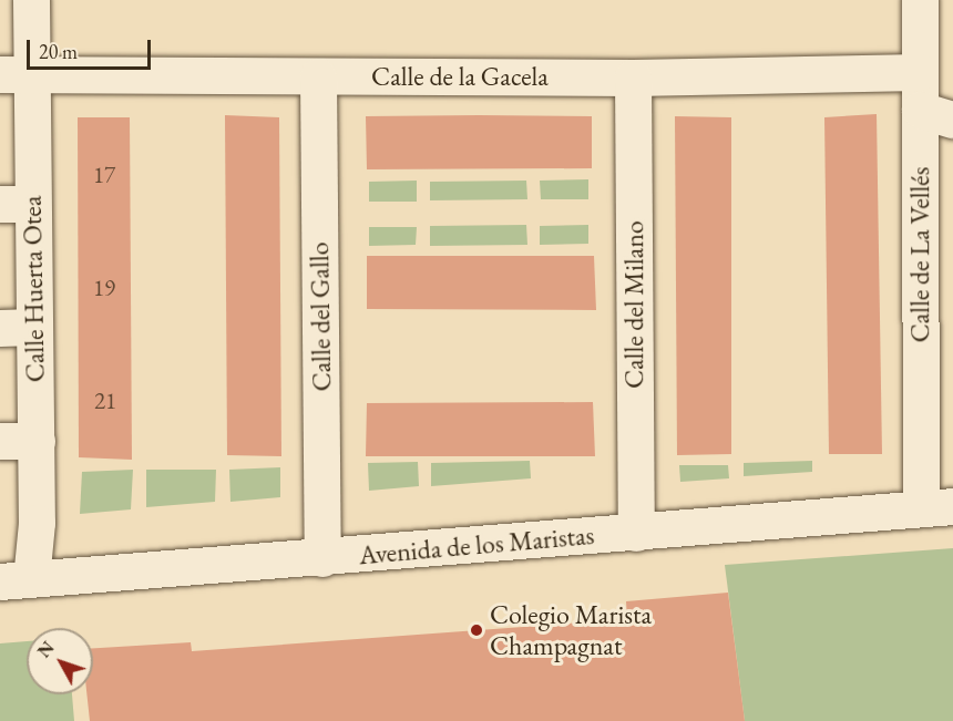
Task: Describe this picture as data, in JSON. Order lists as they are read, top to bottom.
{
  "streets": {
    "street": [
      "Calle de la Gacela",
      "Calle de La Vellés",
      "Calle Huerta Otea",
      "Calle del Milano",
      "Calle del Gallo",
      "Avenida de los Maristas"
    ]
  },
  "crossings": [
    ["Calle de la Gacela", "Calle de La Vellés"],
    ["Calle de la Gacela", "Calle Huerta Otea"],
    ["Calle de la Gacela", "Calle del Milano"],
    ["Calle de la Gacela", "Calle del Gallo"],
    ["Calle de La Vellés", "Avenida de los Maristas"],
    ["Calle Huerta Otea", "Avenida de los Maristas"],
    ["Calle del Milano", "Avenida de los Maristas"],
    ["Calle del Gallo", "Avenida de los Maristas"]
  ],
  "places": ["Colegio Marista Champagnat"],
  "house_numbers": ["17", "19", "21"],
  "scale_bar": "20 m",
  "north": "top left"
}
